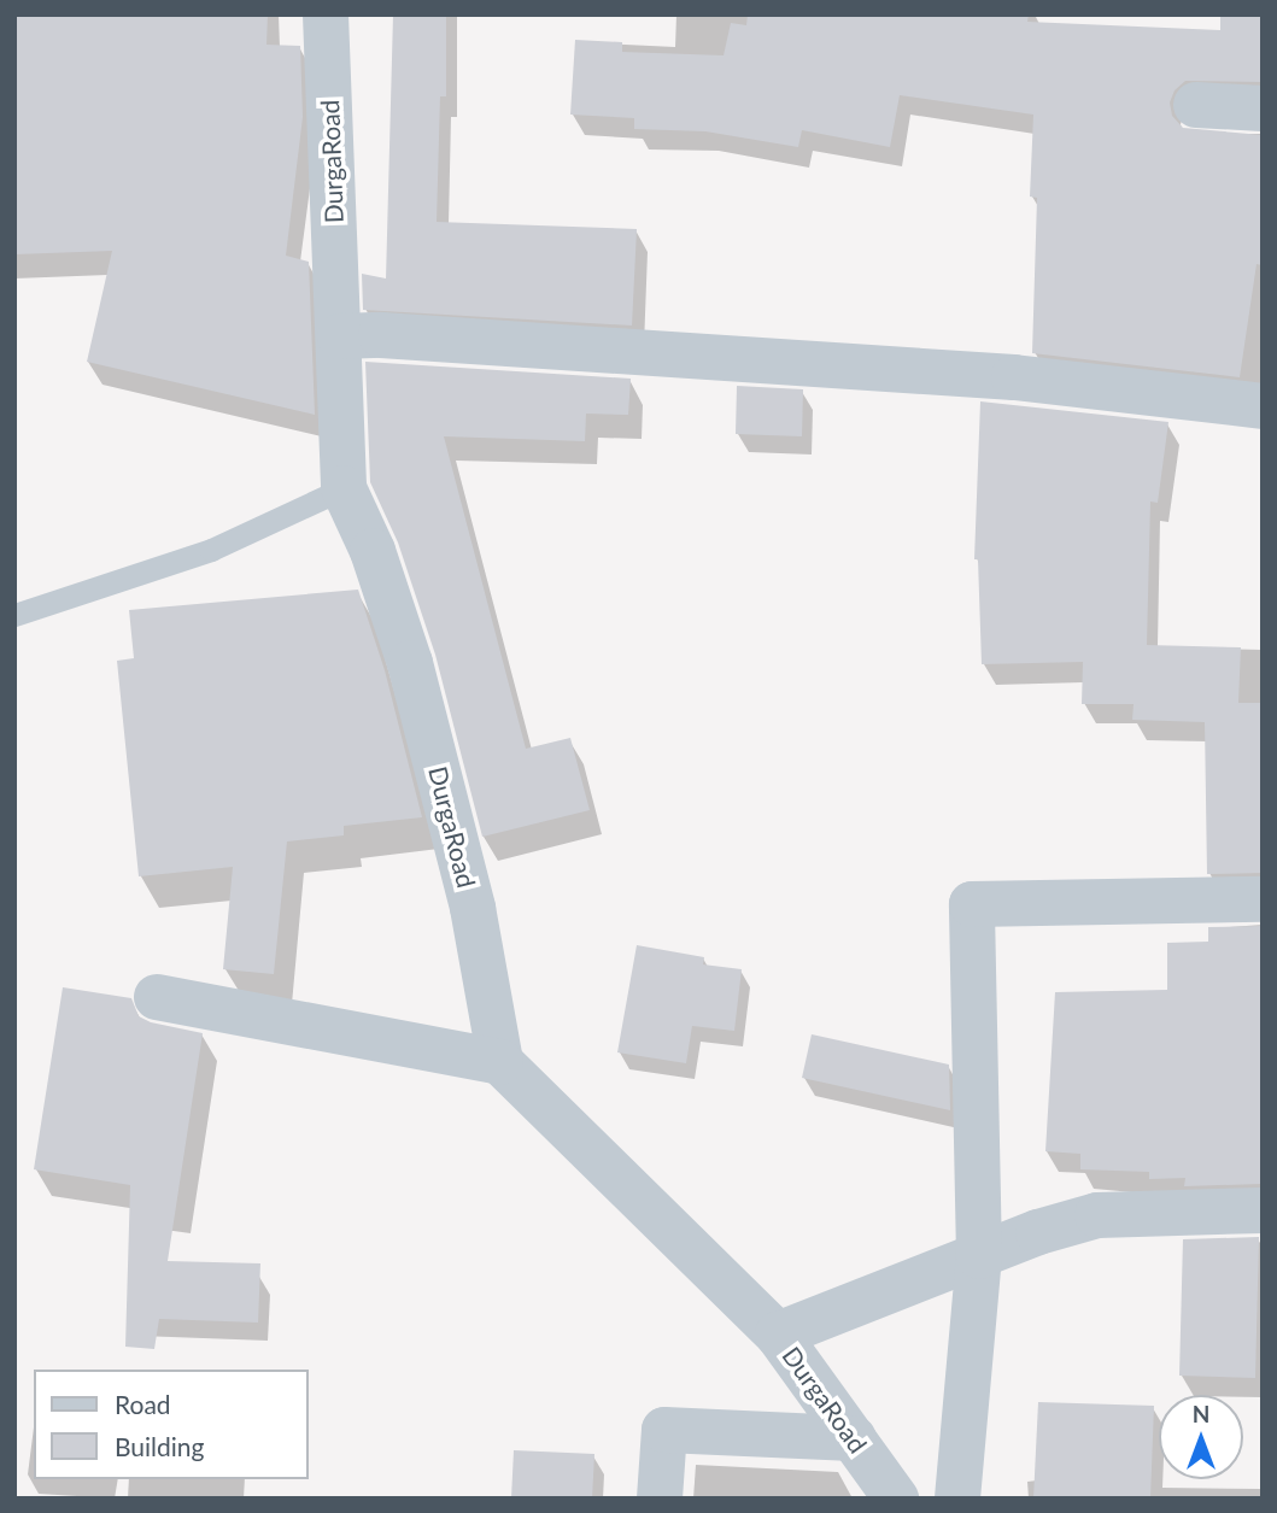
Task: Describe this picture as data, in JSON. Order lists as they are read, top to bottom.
{
  "streets": {
    "street": ["DurgaRoad"]
  },
  "legend": ["Road", "Building"],
  "north": "top"
}
